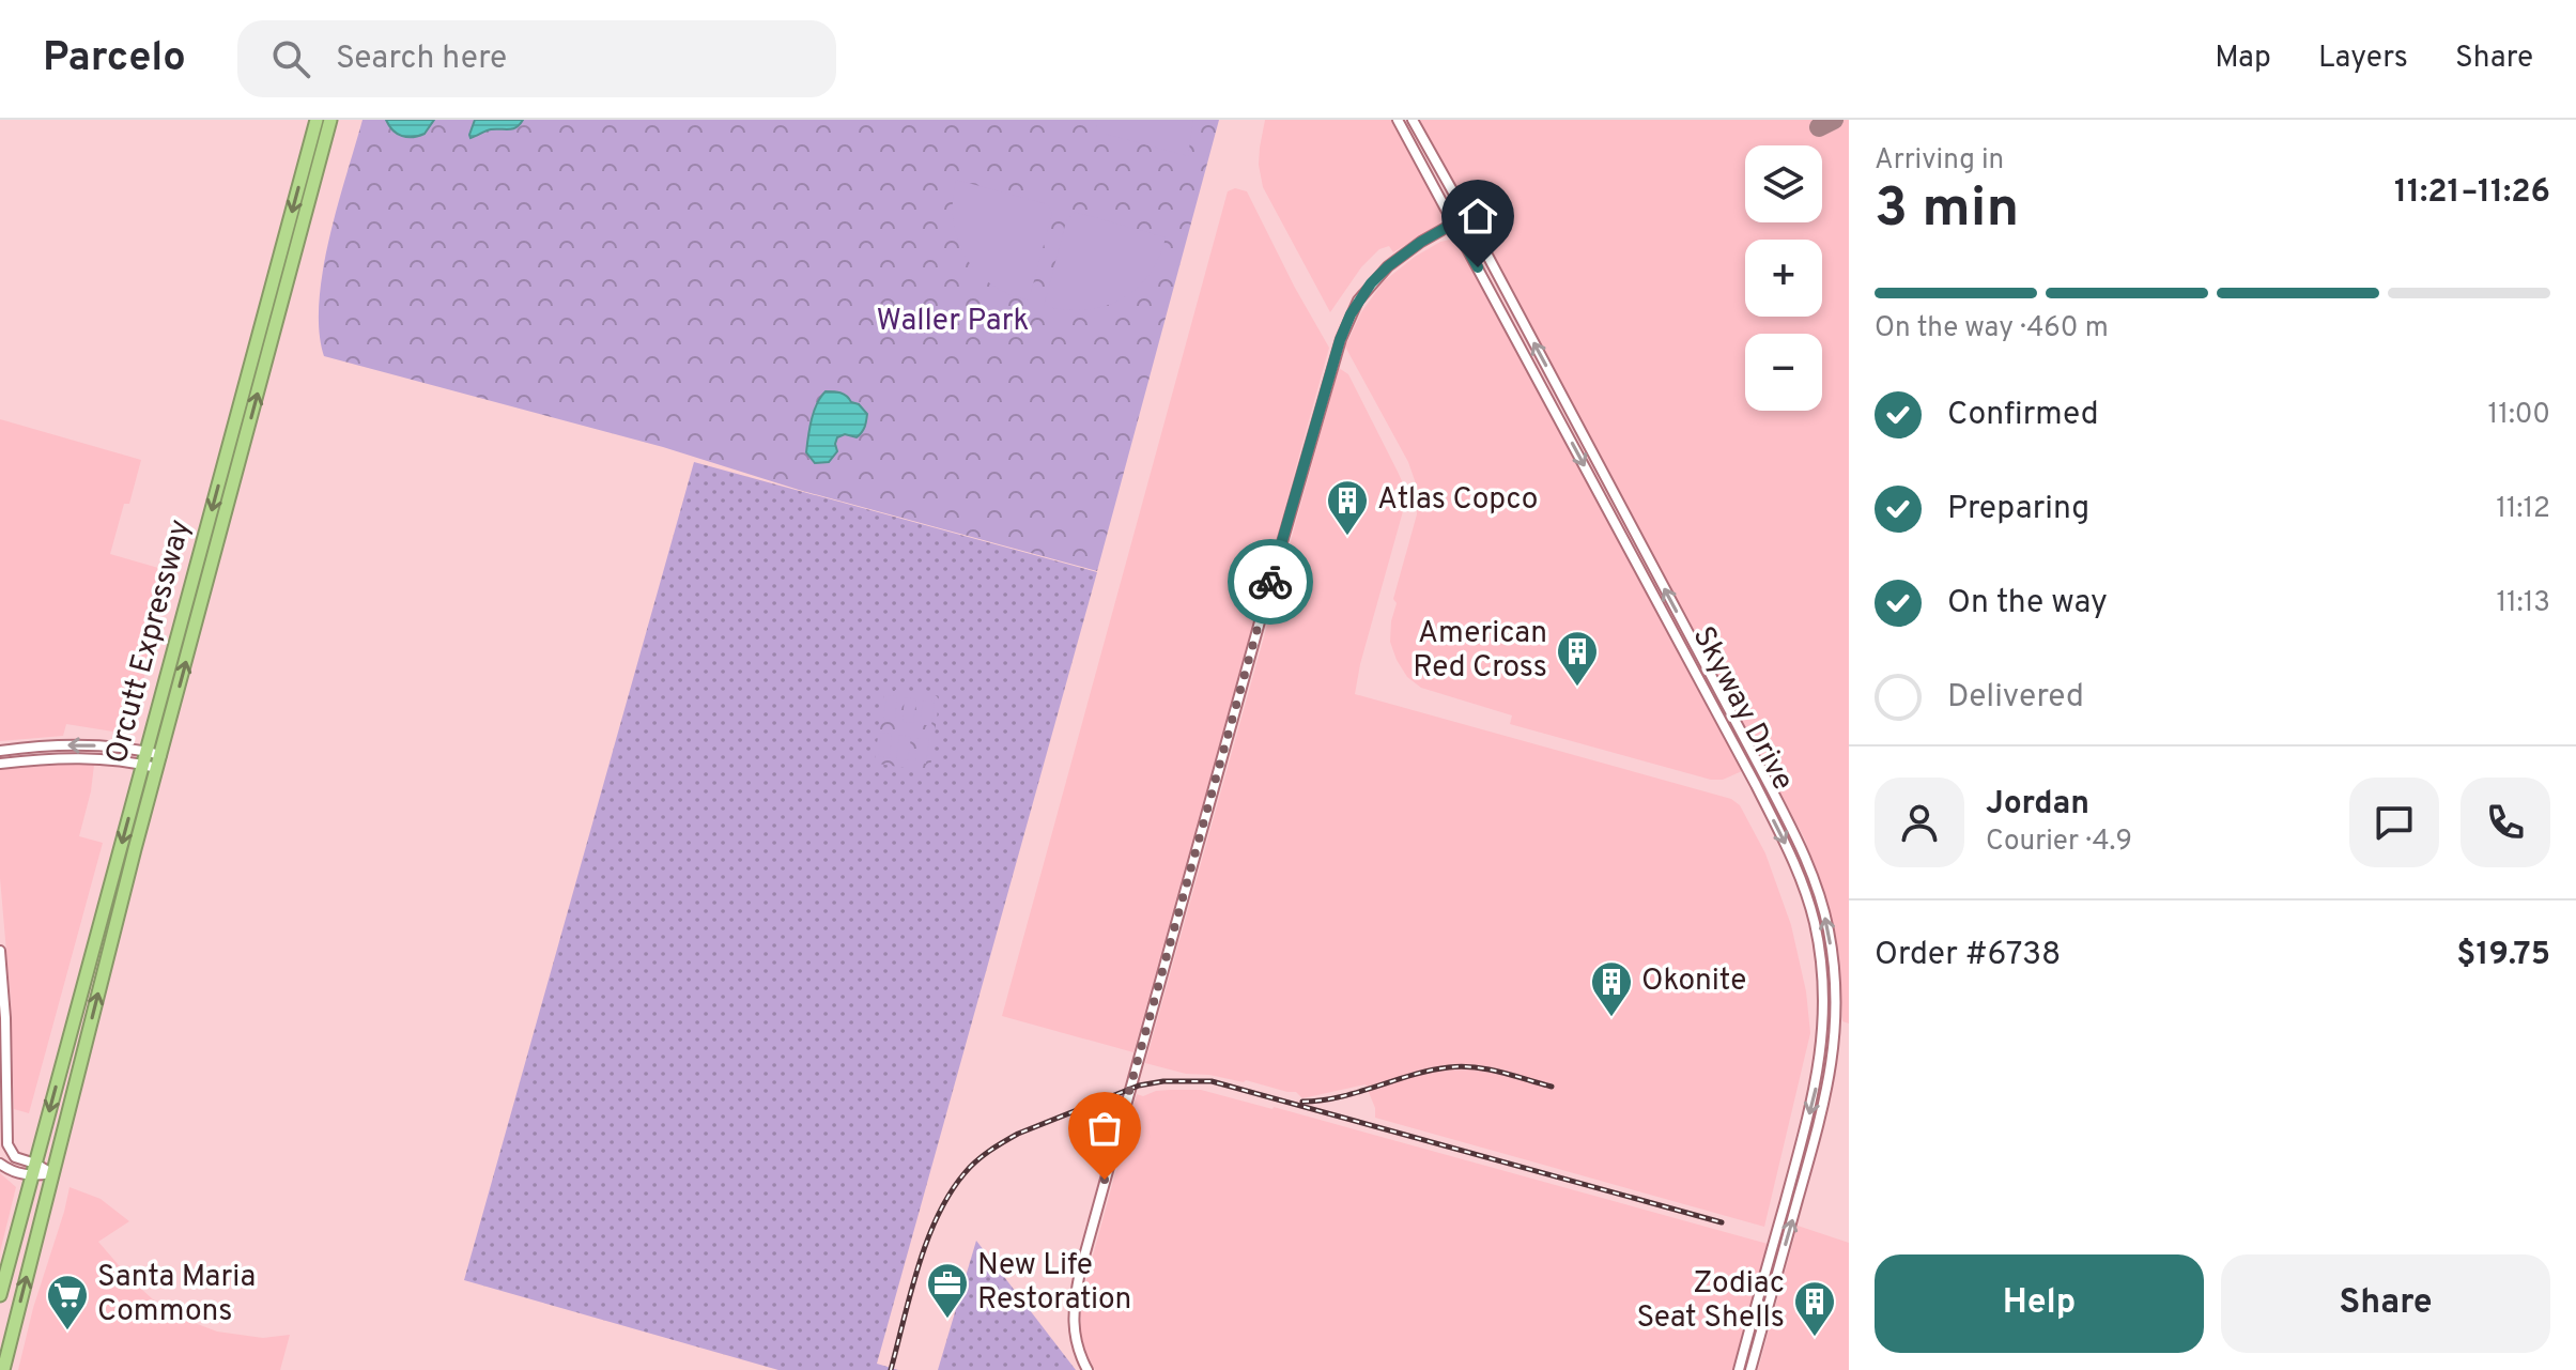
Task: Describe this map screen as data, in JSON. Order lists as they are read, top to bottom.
{
  "streets": {
    "highway": ["Orcutt Expressway"],
    "main road": ["Skyway Drive"]
  },
  "parks": ["Waller Park"],
  "places": {
    "building": [
      "Atlas Copco",
      "American Red Cross",
      "Okonite",
      "Zodiac Seat Shells"
    ],
    "office": ["New Life Restoration"],
    "supermarket": ["Santa Maria Commons"]
  },
  "page": {
    "header": "Parcelo",
    "search": "Search here",
    "nav": ["Map", "Layers", "Share"],
    "heading": ["3 min", "Arriving in", "11:21–11:26"],
    "panel": [
      "Jordan",
      "Courier · 4.9",
      "Order #6738",
      "$19.75"
    ],
    "map_buttons": ["+", "−"],
    "bar": "On the way · 460 m",
    "list": [
      ["Confirmed", "11:00"],
      ["Preparing", "11:12"],
      ["On the way", "11:13"],
      "Delivered"
    ],
    "buttons": ["Help", "Share"]
  }
}
